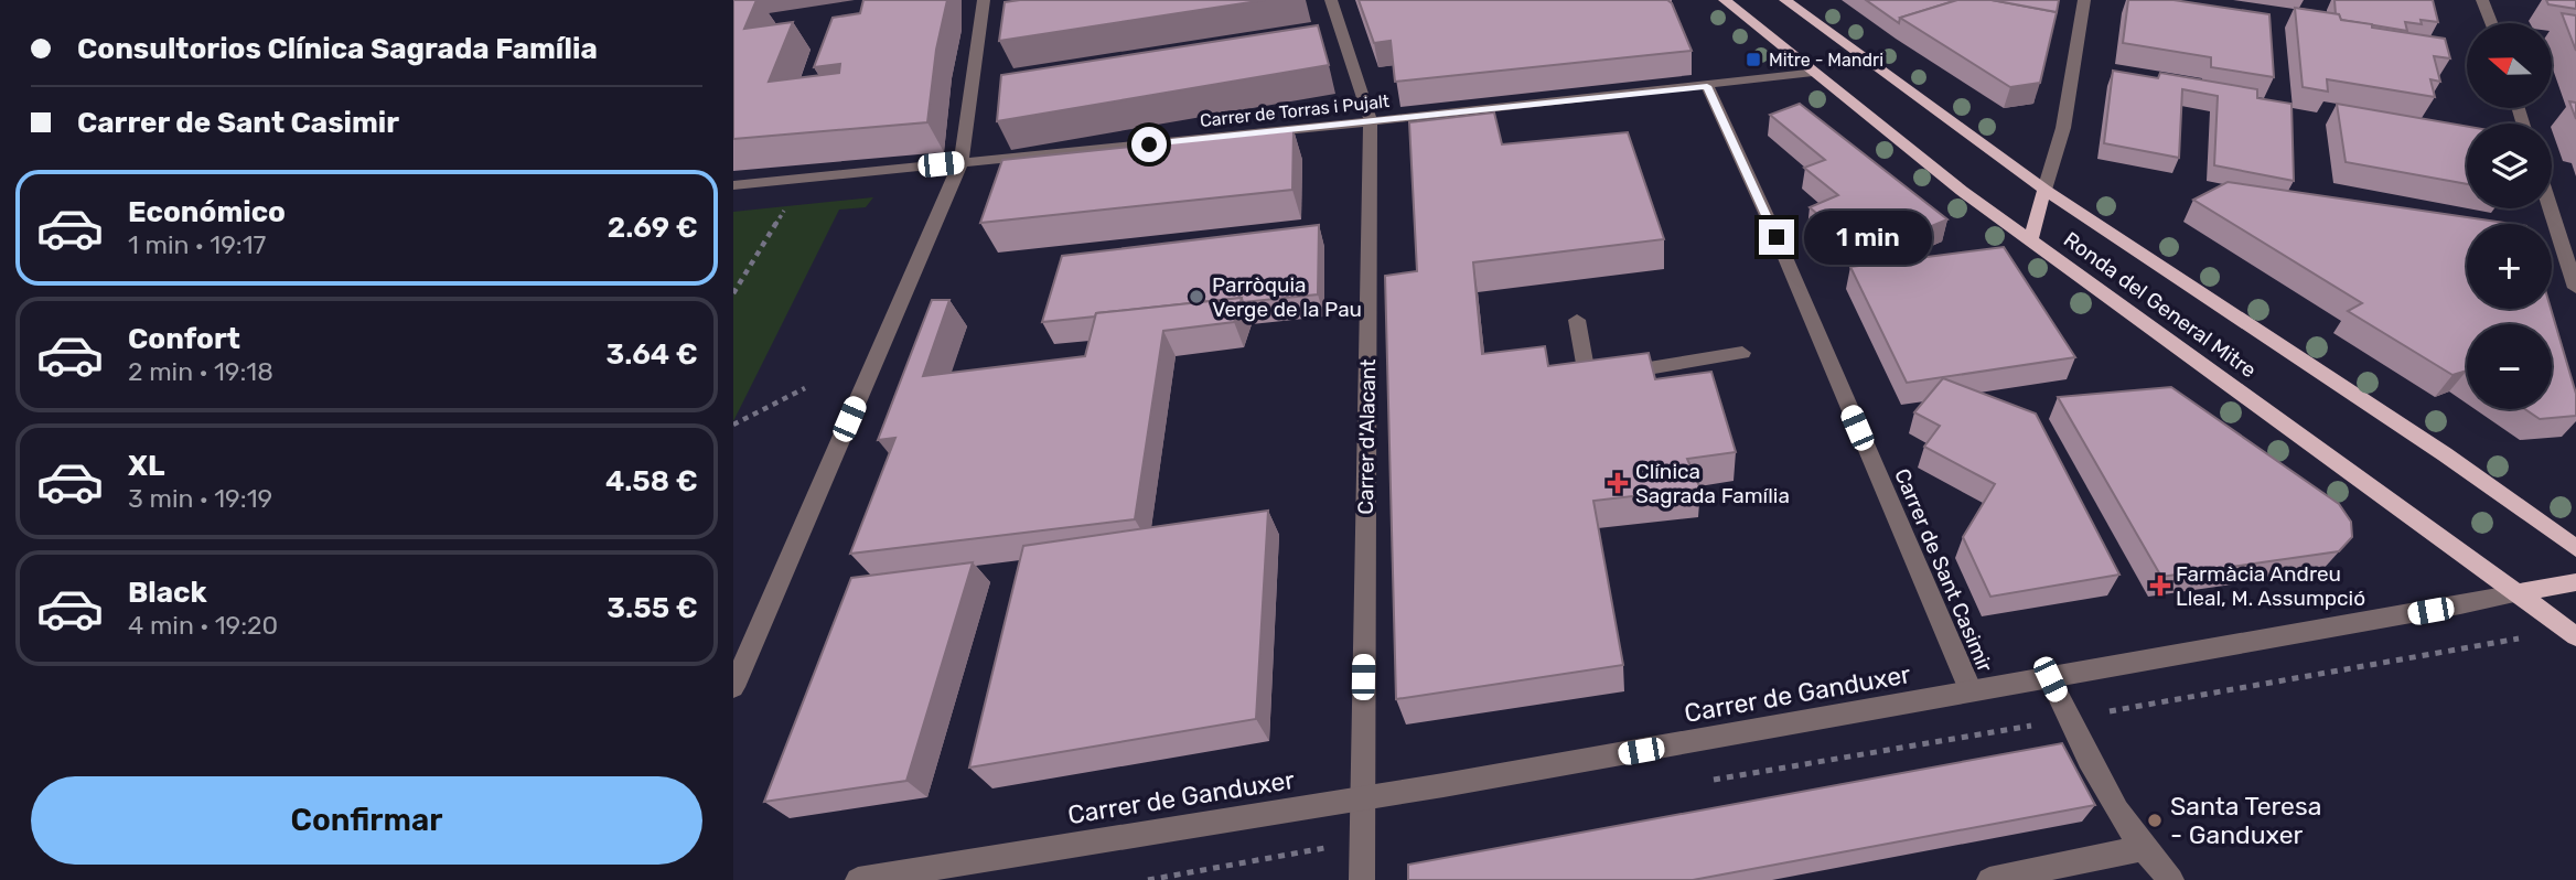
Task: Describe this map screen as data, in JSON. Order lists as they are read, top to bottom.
{
  "streets": {
    "main road": ["Ronda del General Mitre"],
    "street": [
      "Carrer de Torras i Pujalt",
      "Carrer d'Alacant",
      "Carrer de Sant Casimir",
      "Carrer de Ganduxer"
    ]
  },
  "crossings": [
    ["Carrer de Torras i Pujalt", "Ronda del General Mitre"],
    ["Carrer de Torras i Pujalt", "Carrer d'Alacant"],
    ["Carrer de Torras i Pujalt", "Carrer de Sant Casimir"],
    ["Ronda del General Mitre", "Carrer de Ganduxer"],
    ["Carrer d'Alacant", "Carrer de Ganduxer"],
    ["Carrer de Sant Casimir", "Carrer de Ganduxer"]
  ],
  "places": {
    "transit": ["Mitre - Mandri"],
    "other": ["Parròquia Verge de la Pau", "Santa Teresa - Ganduxer"],
    "health": ["Clínica Sagrada Família", "Farmàcia Andreu Lleal, M. Assumpció"]
  },
  "north": "left",
  "page": {
    "banner": ["Consultorios Clínica Sagrada Família", "Carrer de Sant Casimir"],
    "map_buttons": ["+", "−"],
    "list": [
      {
        "name": "Económico",
        "note": "1 min · 19:17",
        "value": "2.69 €"
      },
      {
        "name": "Confort",
        "note": "2 min · 19:18",
        "value": "3.64 €"
      },
      {
        "name": "XL",
        "note": "3 min · 19:19",
        "value": "4.58 €"
      },
      {
        "name": "Black",
        "note": "4 min · 19:20",
        "value": "3.55 €"
      }
    ],
    "bubble": "1 min",
    "buttons": "Confirmar"
  }
}
